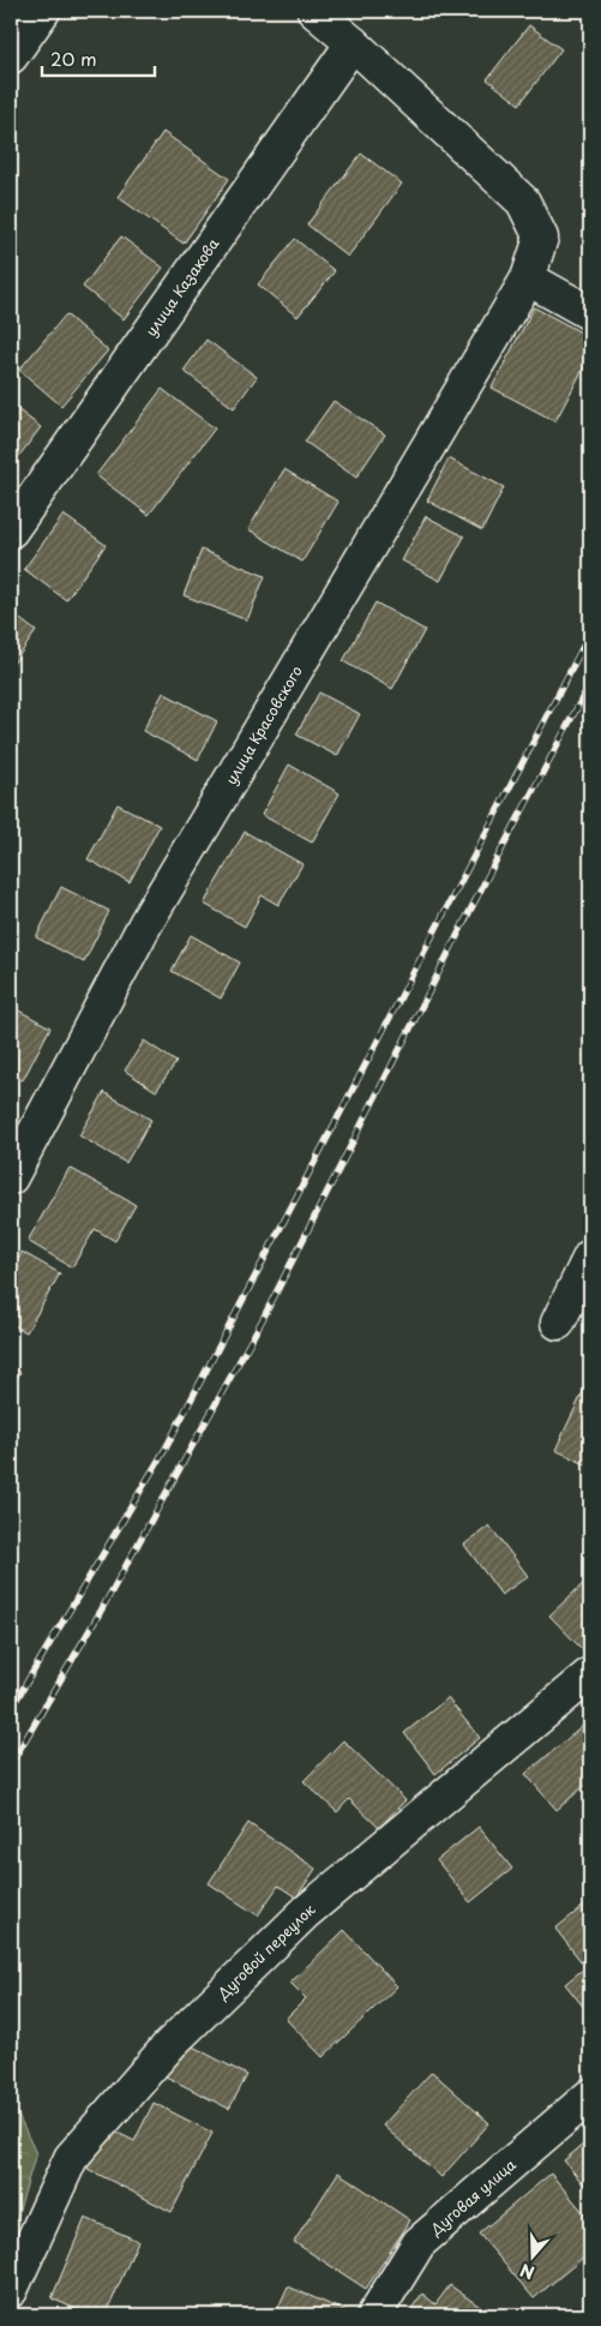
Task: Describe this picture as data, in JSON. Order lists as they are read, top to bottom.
{
  "streets": {
    "street": [
      "улица Казакова",
      "улица Красовского",
      "Дуговой переулок",
      "Дуговая улица"
    ]
  },
  "crossings": [
    ["улица Казакова", "улица Красовского"]
  ],
  "scale_bar": "20 m",
  "north": "bottom"
}
